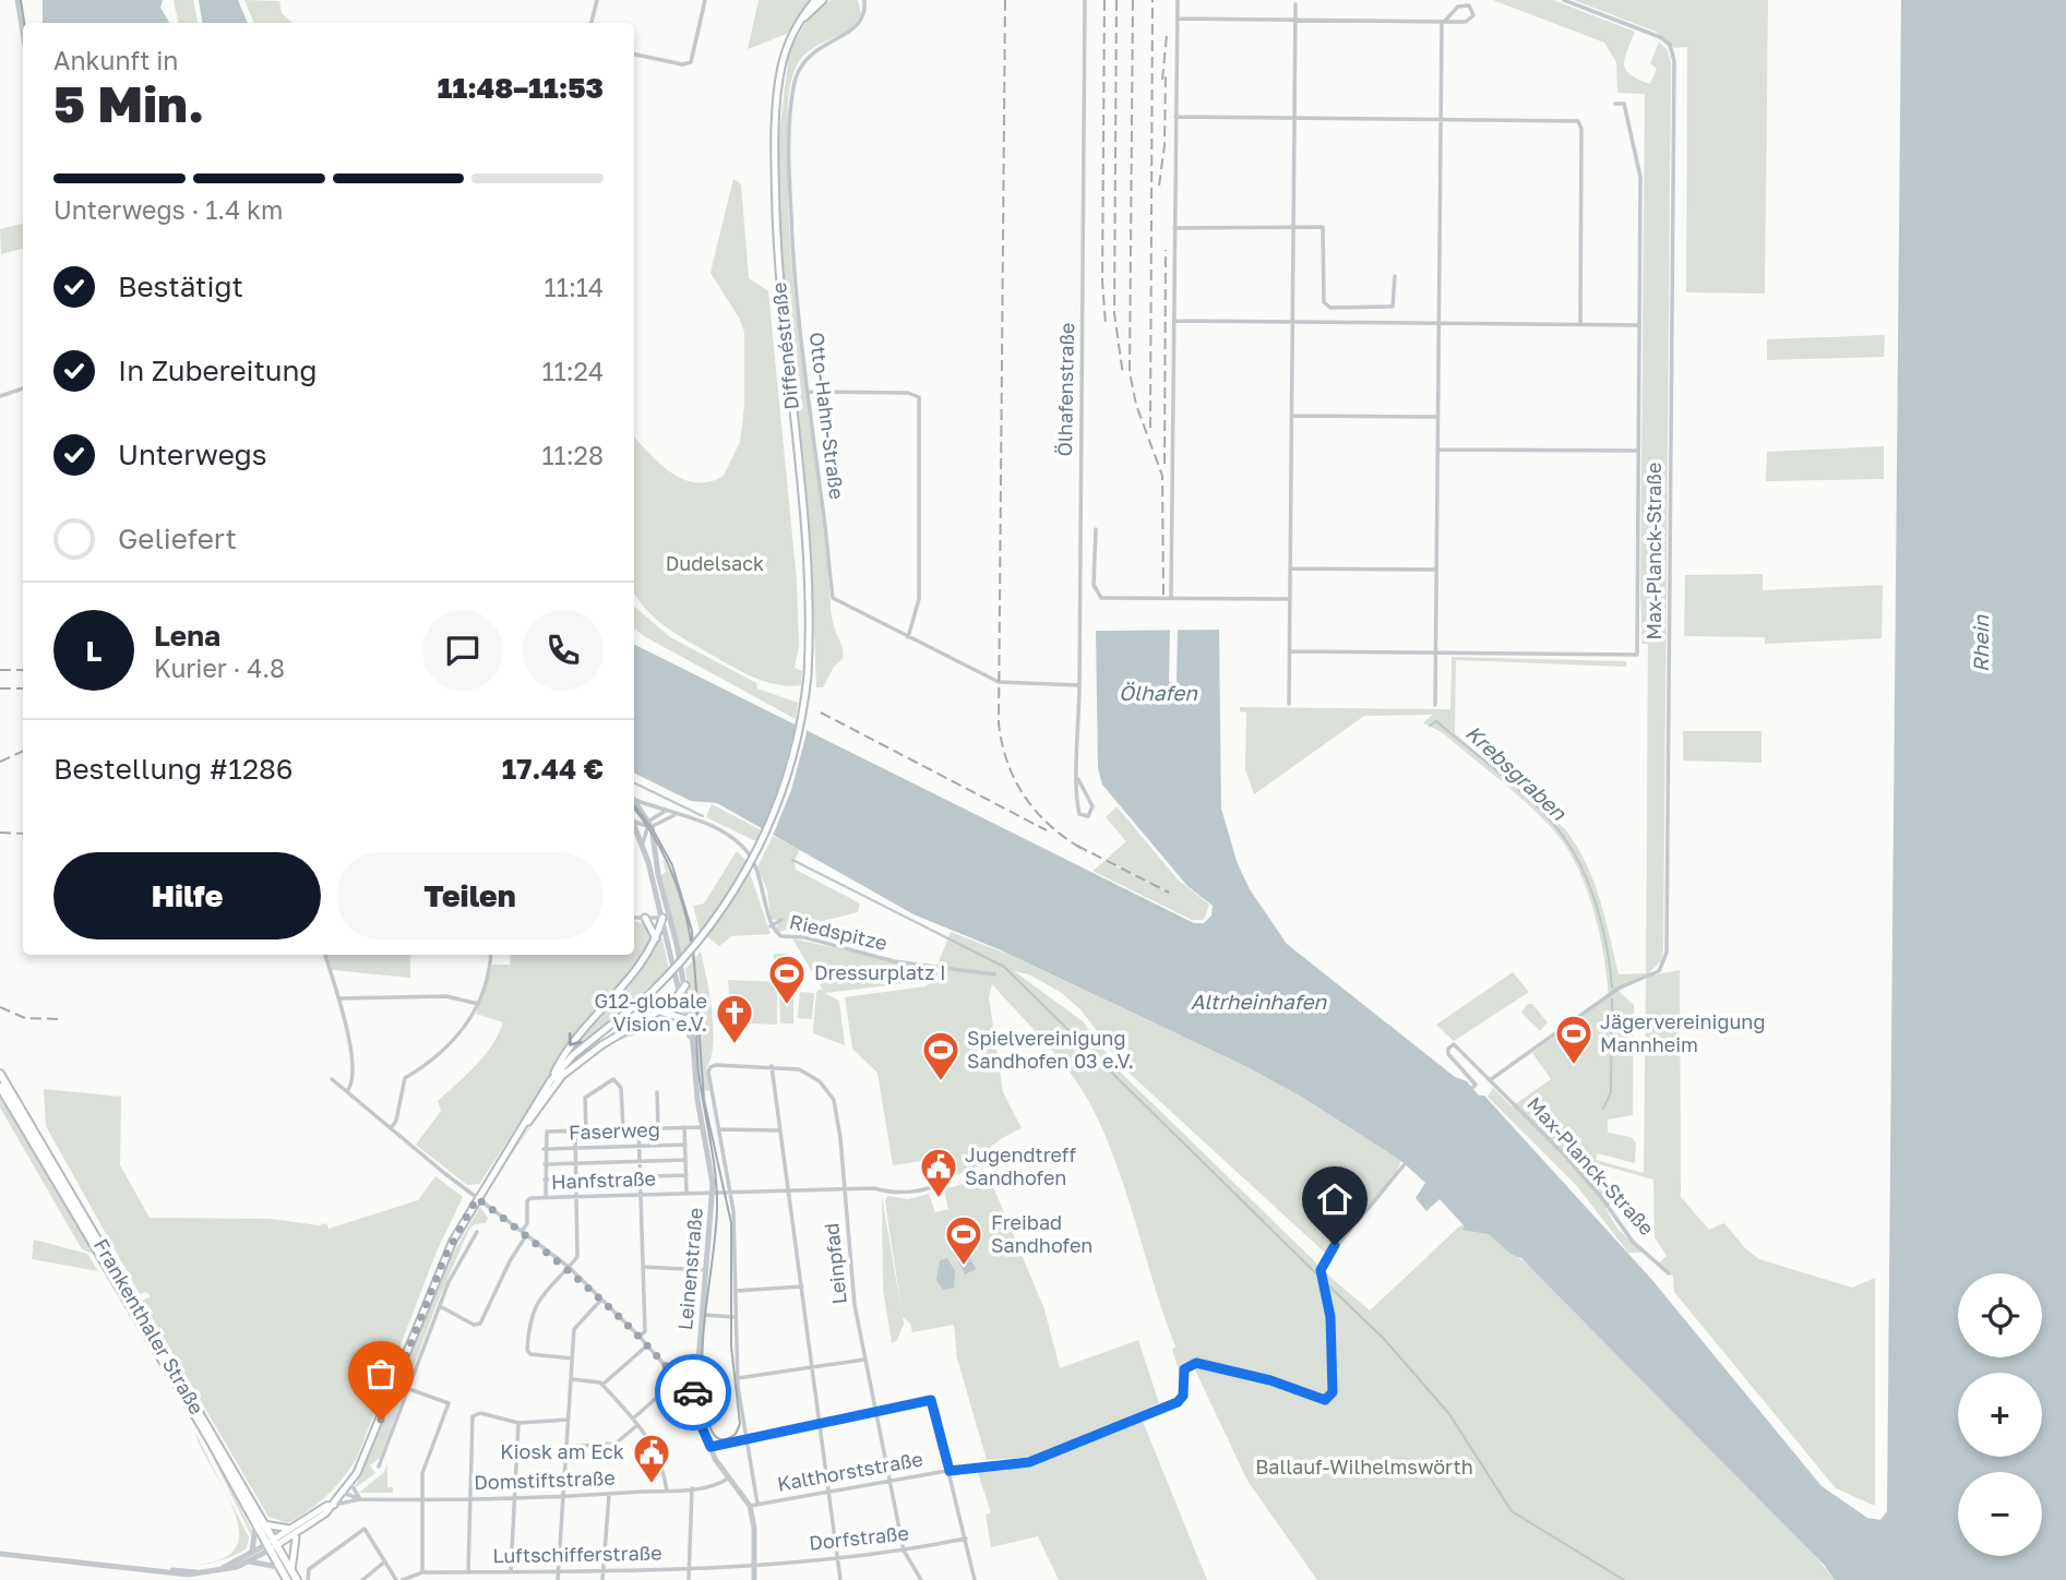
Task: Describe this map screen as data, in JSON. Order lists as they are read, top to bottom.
{
  "streets": {
    "main road": ["Diffenéstraße", "Frankenthaler Straße"],
    "street": [
      "Ölhafenstraße",
      "Otto-Hahn-Straße",
      "Max-Planck-Straße",
      "Riedspitze",
      "Faserweg",
      "Hanfstraße",
      "Leinpfad",
      "Leinenstraße",
      "Kalthorststraße",
      "Domstiftstraße",
      "Dorfstraße",
      "Luftschifferstraße"
    ]
  },
  "crossings": [
    ["Ölhafenstraße", "Otto-Hahn-Straße"],
    ["Hanfstraße", "Leinpfad"],
    ["Hanfstraße", "Leinenstraße"],
    ["Leinpfad", "Kalthorststraße"],
    ["Leinpfad", "Dorfstraße"],
    ["Leinenstraße", "Kalthorststraße"],
    ["Leinenstraße", "Domstiftstraße"],
    ["Dorfstraße", "Luftschifferstraße"]
  ],
  "water": [
    "Rhein",
    "Ölhafen",
    "Krebsgraben",
    "Altrheinhafen"
  ],
  "parks": ["Dudelsack", "Ballauf-Wilhelmswörth"],
  "places": {
    "sports": [
      "Dressurplatz I",
      "Jägervereinigung Mannheim",
      "Spielvereinigung Sandhofen 03 e.V.",
      "Freibad Sandhofen"
    ],
    "church": ["G12-globale Vision e.V."],
    "public building": ["Jugendtreff Sandhofen", "Kiosk am Eck"]
  },
  "page": {
    "heading": ["5 Min.", "Ankunft in", "11:48–11:53"],
    "panel": [
      "Lena",
      "Kurier · 4.8",
      "Bestellung #1286",
      "17.44 €"
    ],
    "bar": "Unterwegs · 1.4 km",
    "list": [
      ["Bestätigt", "11:14"],
      ["In Zubereitung", "11:24"],
      ["Unterwegs", "11:28"],
      "Geliefert"
    ],
    "round": "L",
    "buttons": ["Hilfe", "Teilen"],
    "map_buttons": ["+", "−"]
  }
}
